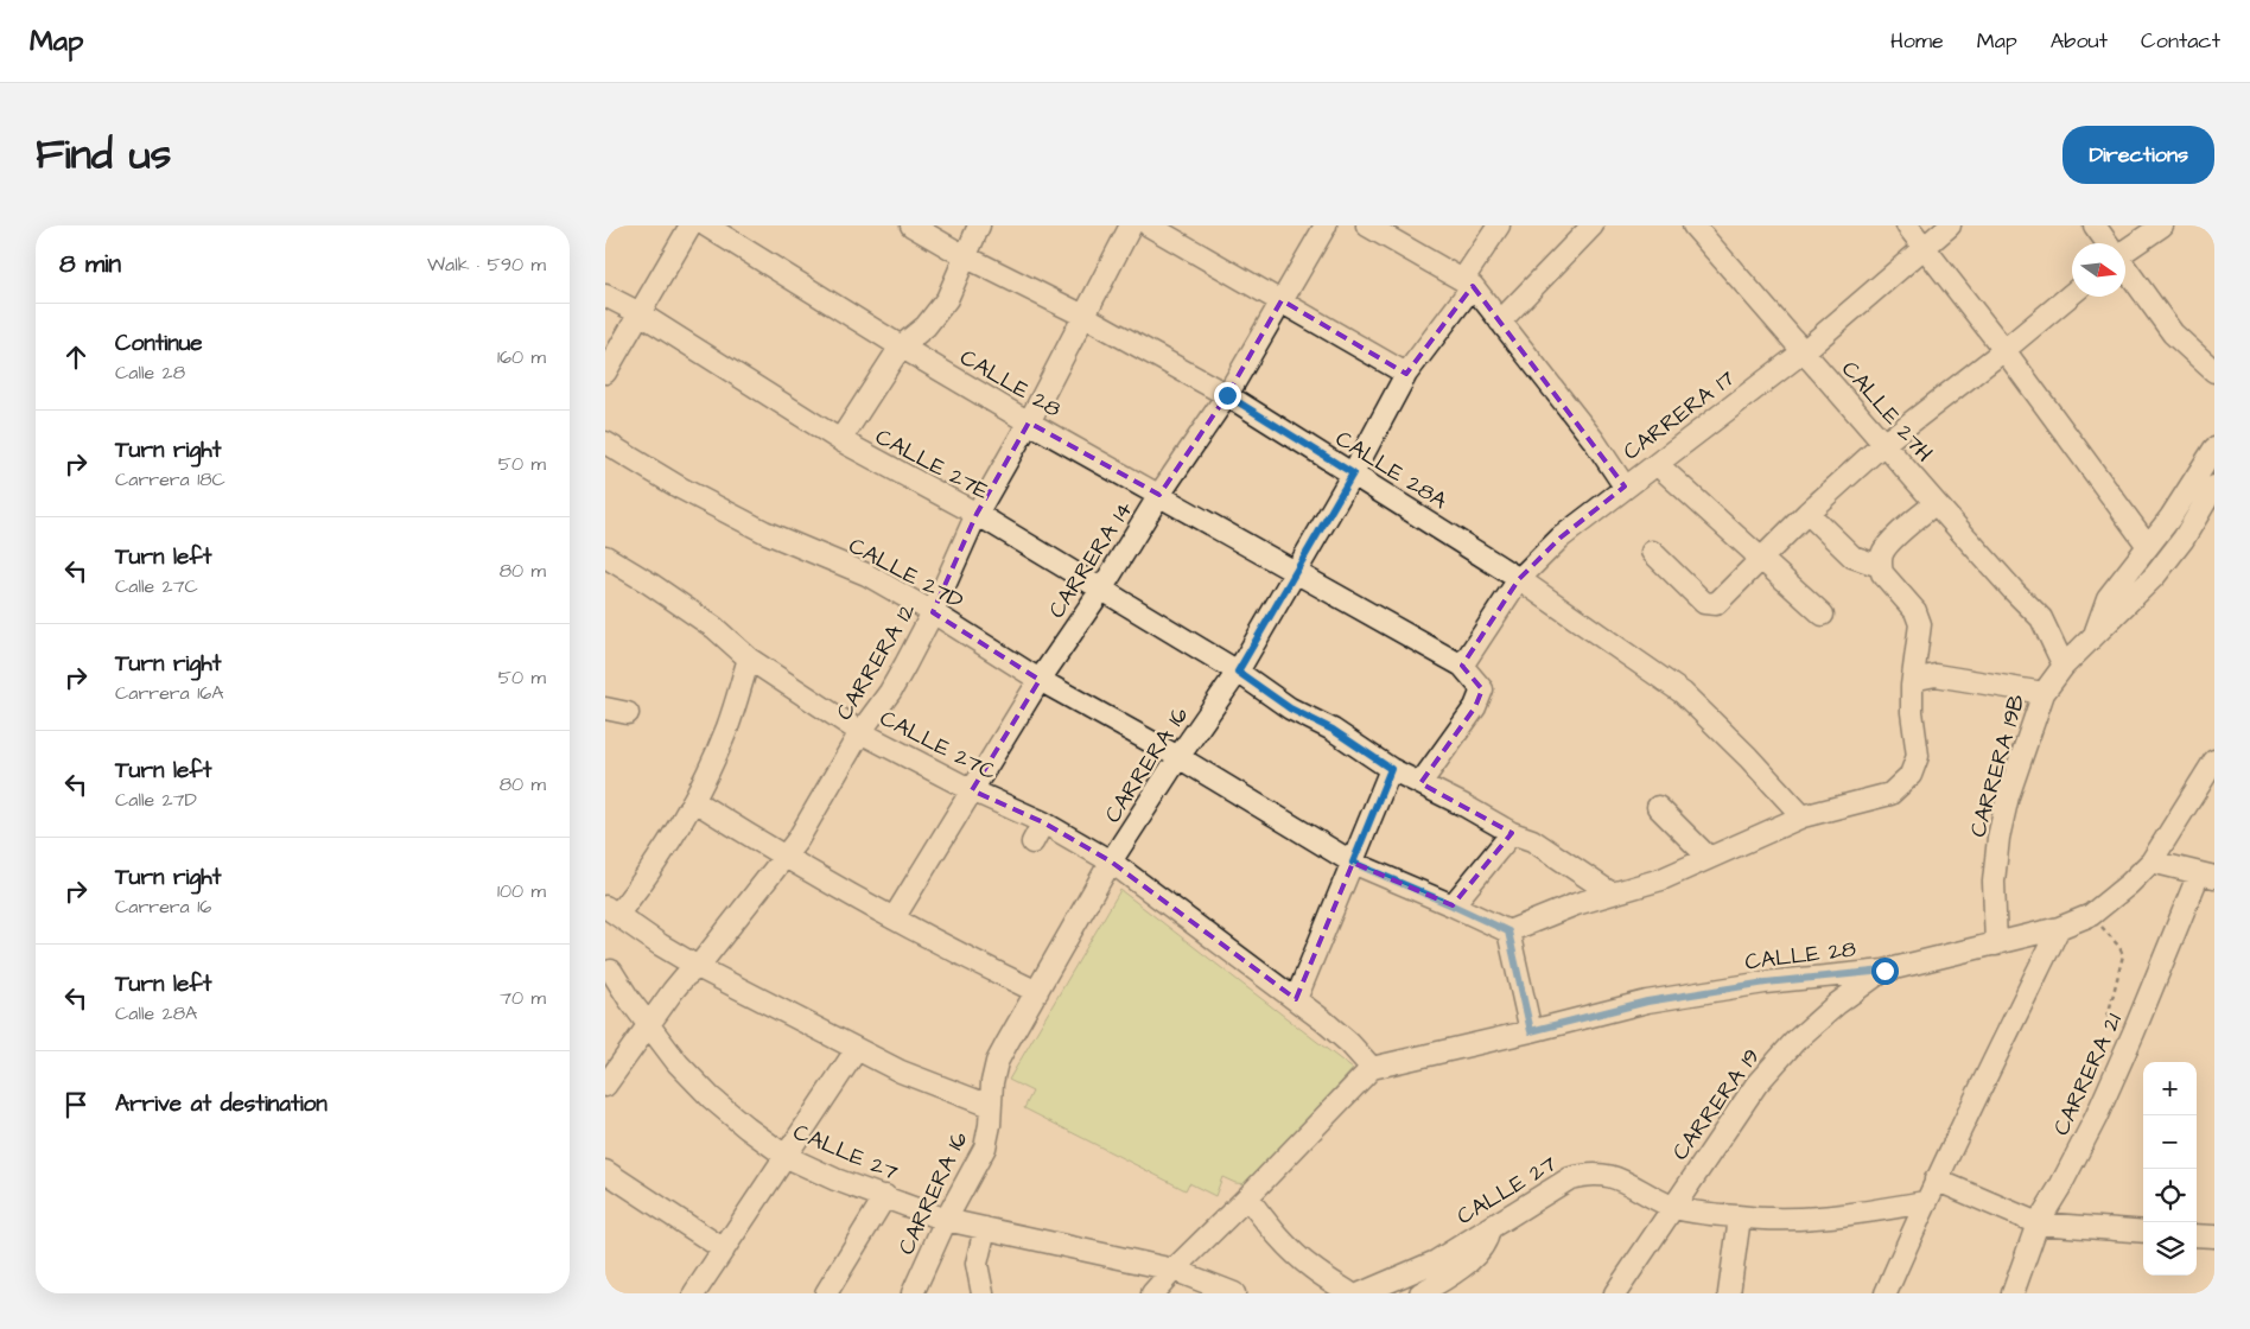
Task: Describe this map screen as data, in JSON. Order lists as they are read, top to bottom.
{
  "streets": {
    "street": [
      "CALLE 28",
      "CALLE 27H",
      "CARRERA 17",
      "CALLE 27E",
      "CALLE 28A",
      "CARRERA 14",
      "CALLE 27D",
      "CARRERA 12",
      "CALLE 27C",
      "CARRERA 16",
      "CARRERA 19B",
      "CARRERA 21",
      "CARRERA 19",
      "CALLE 27"
    ]
  },
  "crossings": [
    ["CALLE 28", "CARRERA 14"],
    ["CALLE 28", "CARRERA 12"],
    ["CALLE 28", "CALLE 27C"],
    ["CALLE 28", "CARRERA 16"],
    ["CALLE 28", "CARRERA 19B"],
    ["CALLE 28", "CARRERA 19"],
    ["CALLE 27H", "CARRERA 17"],
    ["CALLE 27H", "CARRERA 19B"],
    ["CARRERA 17", "CALLE 28A"],
    ["CALLE 27E", "CARRERA 14"],
    ["CALLE 27E", "CARRERA 12"],
    ["CALLE 27E", "CARRERA 16"],
    ["CALLE 28A", "CARRERA 14"],
    ["CALLE 28A", "CARRERA 12"],
    ["CALLE 28A", "CARRERA 16"],
    ["CARRERA 14", "CALLE 27D"],
    ["CARRERA 14", "CALLE 27C"],
    ["CALLE 27D", "CARRERA 12"],
    ["CALLE 27D", "CARRERA 16"],
    ["CARRERA 12", "CALLE 27C"],
    ["CARRERA 12", "CALLE 27"],
    ["CALLE 27C", "CARRERA 16"],
    ["CARRERA 16", "CALLE 27"],
    ["CARRERA 19", "CALLE 27"]
  ],
  "north": "right",
  "page": {
    "header": "Map",
    "nav": [
      "Home",
      "Map",
      "About",
      "Contact"
    ],
    "title": "Find us",
    "buttons": "Directions",
    "heading": ["8 min", "Walk · 590 m"],
    "list": [
      ["Continue", "Calle 28", "160 m"],
      ["Turn right", "Carrera 18C", "50 m"],
      ["Turn left", "Calle 27C", "80 m"],
      ["Turn right", "Carrera 16A", "50 m"],
      ["Turn left", "Calle 27D", "80 m"],
      ["Turn right", "Carrera 16", "100 m"],
      ["Turn left", "Calle 28A", "70 m"],
      "Arrive at destination"
    ],
    "map_buttons": ["+", "−"]
  }
}
